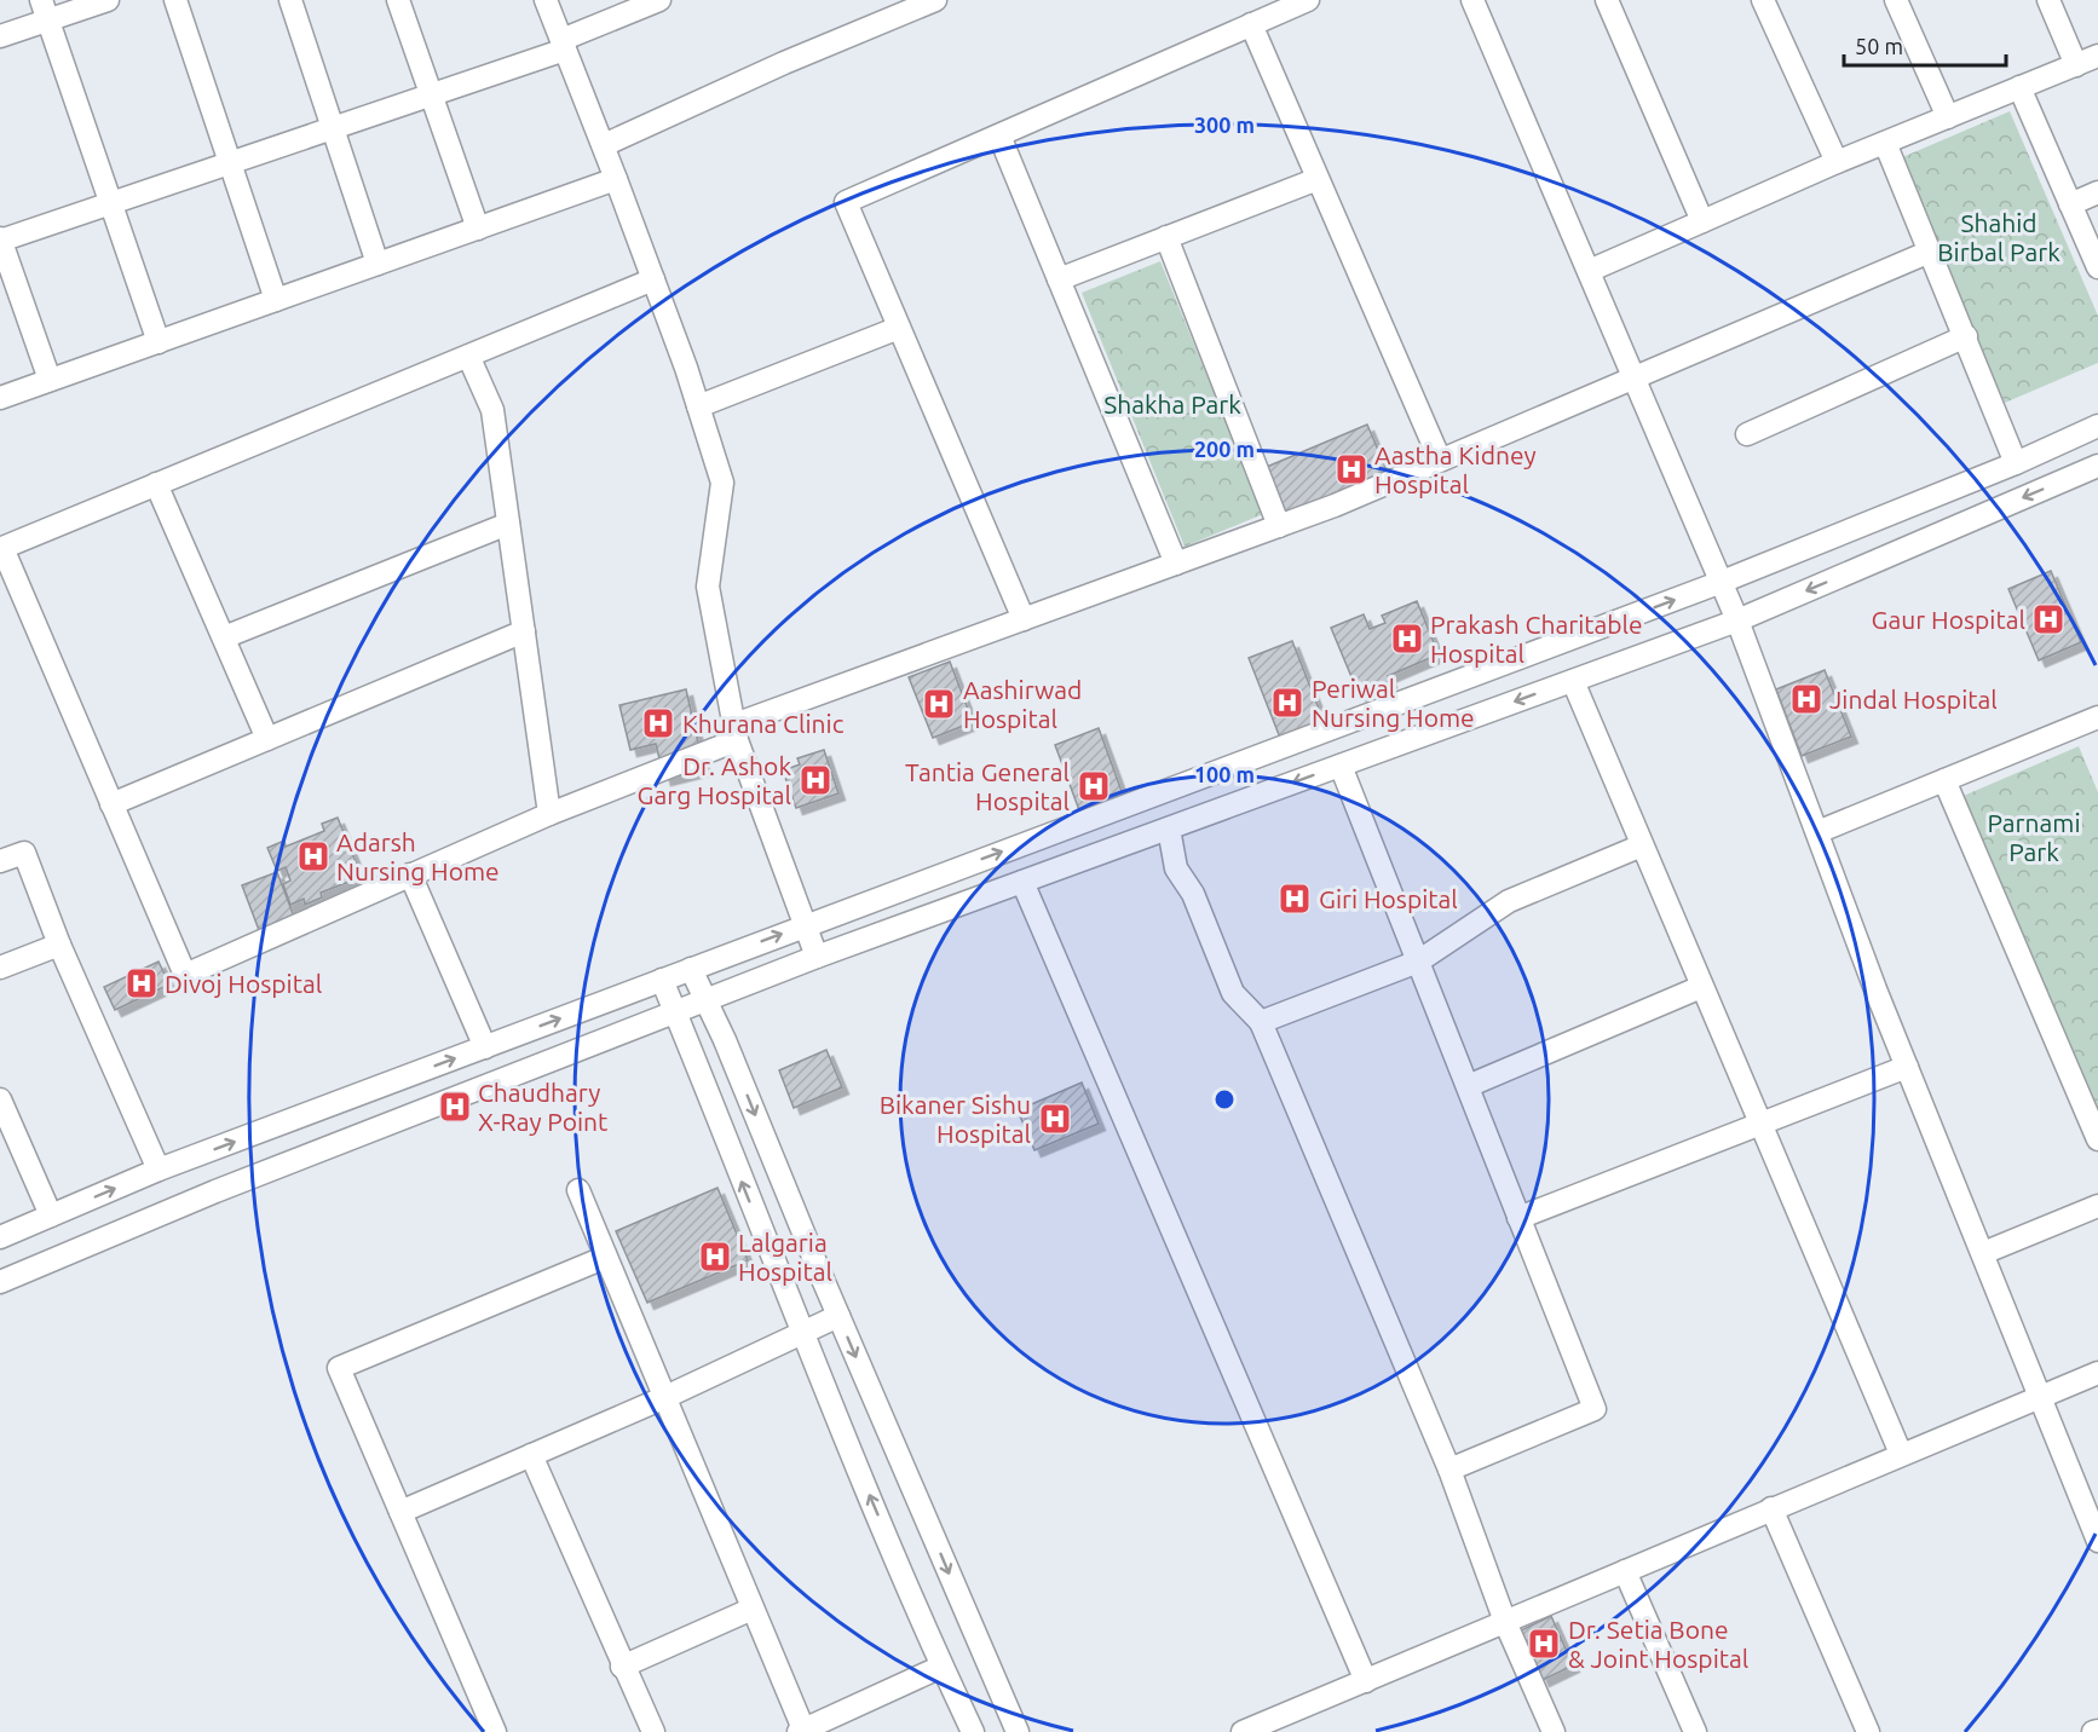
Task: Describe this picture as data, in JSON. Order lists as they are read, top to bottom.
{
  "parks": ["Shahid Birbal Park", "Shakha Park", "Parnami Park"],
  "places": {
    "hospital": [
      "Aastha Kidney Hospital",
      "Gaur Hospital",
      "Prakash Charitable Hospital",
      "Jindal Hospital",
      "Periwal Nursing Home",
      "Aashirwad Hospital",
      "Khurana Clinic",
      "Dr. Ashok Garg Hospital",
      "Tantia General Hospital",
      "Adarsh Nursing Home",
      "Giri Hospital",
      "Divoj Hospital",
      "Chaudhary X-Ray Point",
      "Bikaner Sishu Hospital",
      "Lalgaria Hospital",
      "Dr. Setia Bone & Joint Hospital"
    ]
  },
  "scale_bar": "50 m",
  "rings": ["300 m", "200 m", "100 m"]
}
